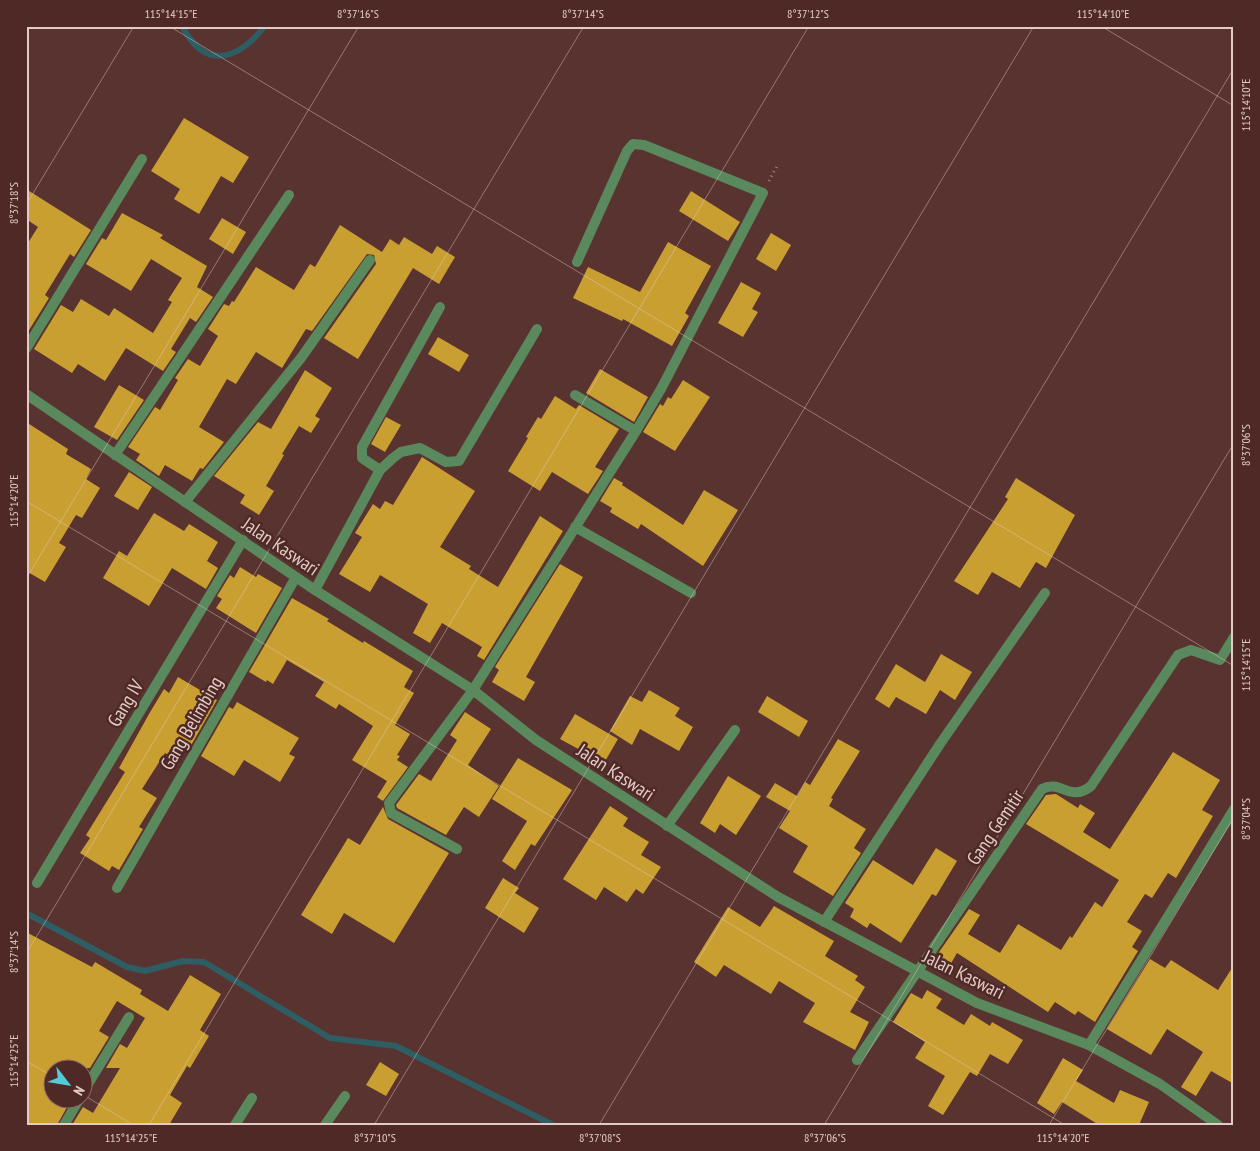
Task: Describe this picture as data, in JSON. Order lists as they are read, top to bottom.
{
  "streets": {
    "street": [
      "Jalan Kaswari",
      "Gang IV",
      "Gang Belimbing",
      "Gang Gemitir"
    ]
  },
  "crossings": [
    ["Jalan Kaswari", "Gang IV"],
    ["Jalan Kaswari", "Gang Belimbing"],
    ["Jalan Kaswari", "Gang Gemitir"]
  ],
  "north": "bottom right",
  "coordinates": [
    "115°14'15\"E",
    "8°37'16\"S",
    "8°37'14\"S",
    "8°37'12\"S",
    "115°14'10\"E",
    "8°37'18\"S",
    "8°37'06\"S",
    "115°14'20\"E",
    "8°37'04\"S",
    "115°14'25\"E",
    "8°37'10\"S",
    "8°37'08\"S"
  ]
}
